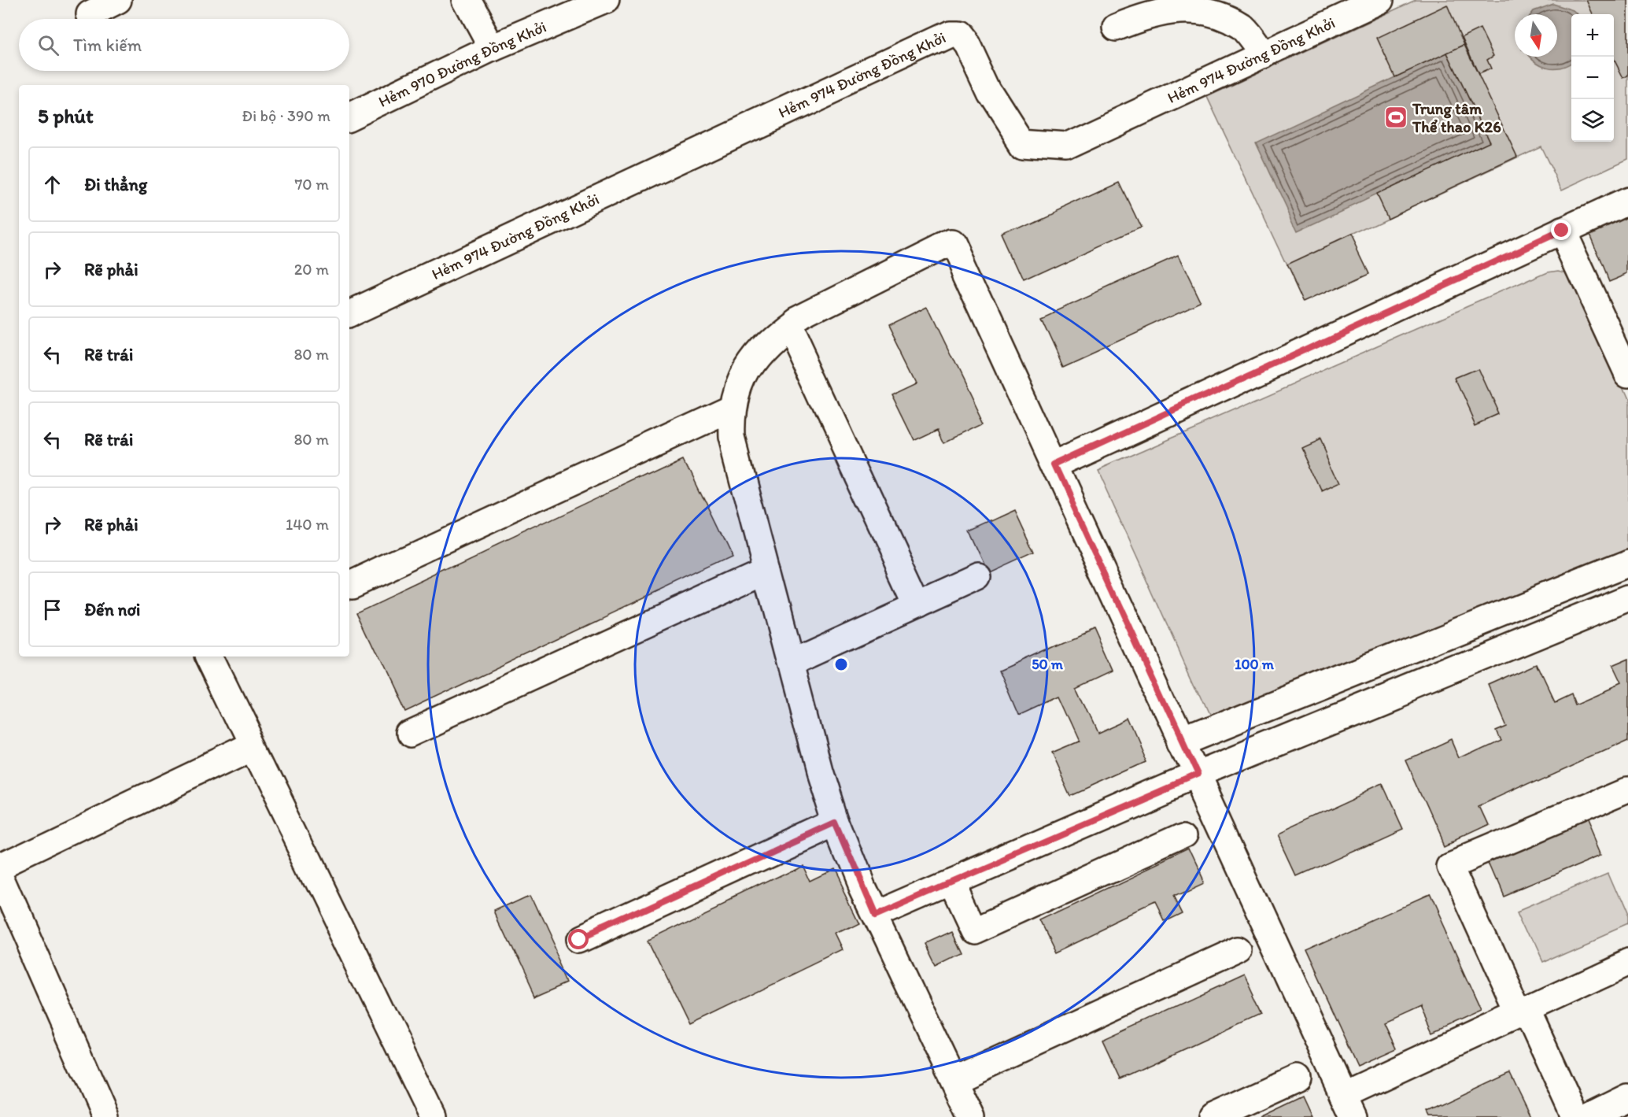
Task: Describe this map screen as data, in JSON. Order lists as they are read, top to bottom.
{
  "streets": {
    "street": ["Hẻm 974 Đường Đồng Khởi", "Hẻm 970 Đường Đồng Khởi"]
  },
  "places": {
    "sports": ["Trung tâm Thể thao K26"]
  },
  "north": "bottom",
  "page": {
    "map_buttons": ["+", "−"],
    "search": "Tìm kiếm",
    "heading": ["5 phút", "Đi bộ · 390 m"],
    "list": [
      ["Đi thẳng", "70 m"],
      ["Rẽ phải", "20 m"],
      ["Rẽ trái", "80 m"],
      ["Rẽ trái", "80 m"],
      ["Rẽ phải", "140 m"],
      "Đến nơi"
    ]
  },
  "rings": ["50 m", "100 m"]
}
